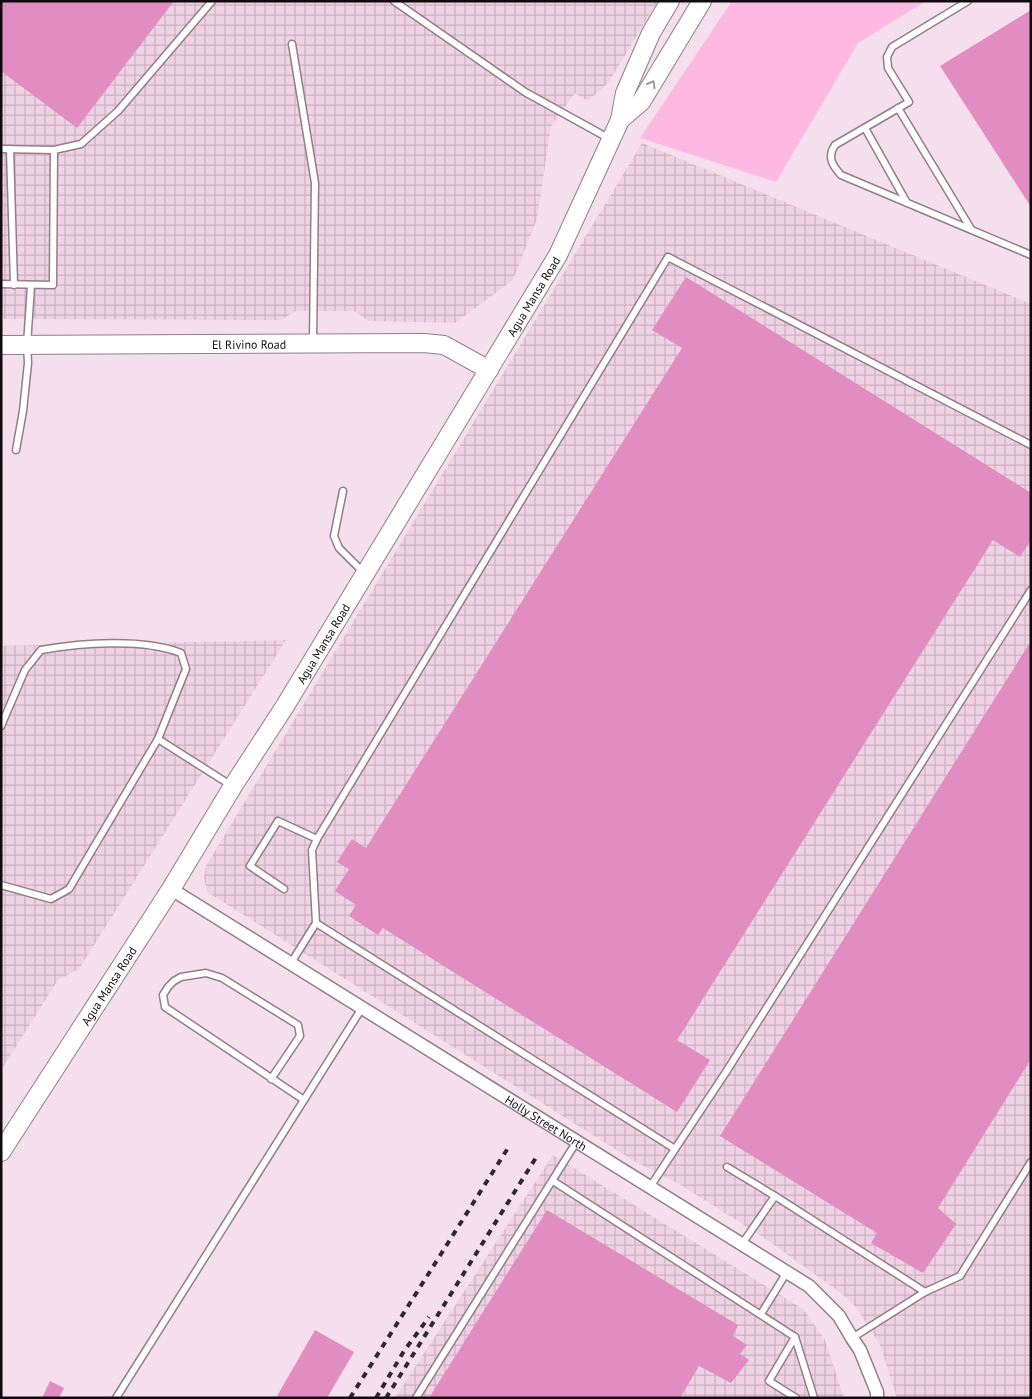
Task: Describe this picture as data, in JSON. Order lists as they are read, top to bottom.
{
  "streets": {
    "main road": ["Agua Mansa Road", "El Rivino Road"],
    "street": ["Holly Street North"]
  },
  "crossings": [
    ["Agua Mansa Road", "El Rivino Road"],
    ["Agua Mansa Road", "Holly Street North"]
  ]
}
